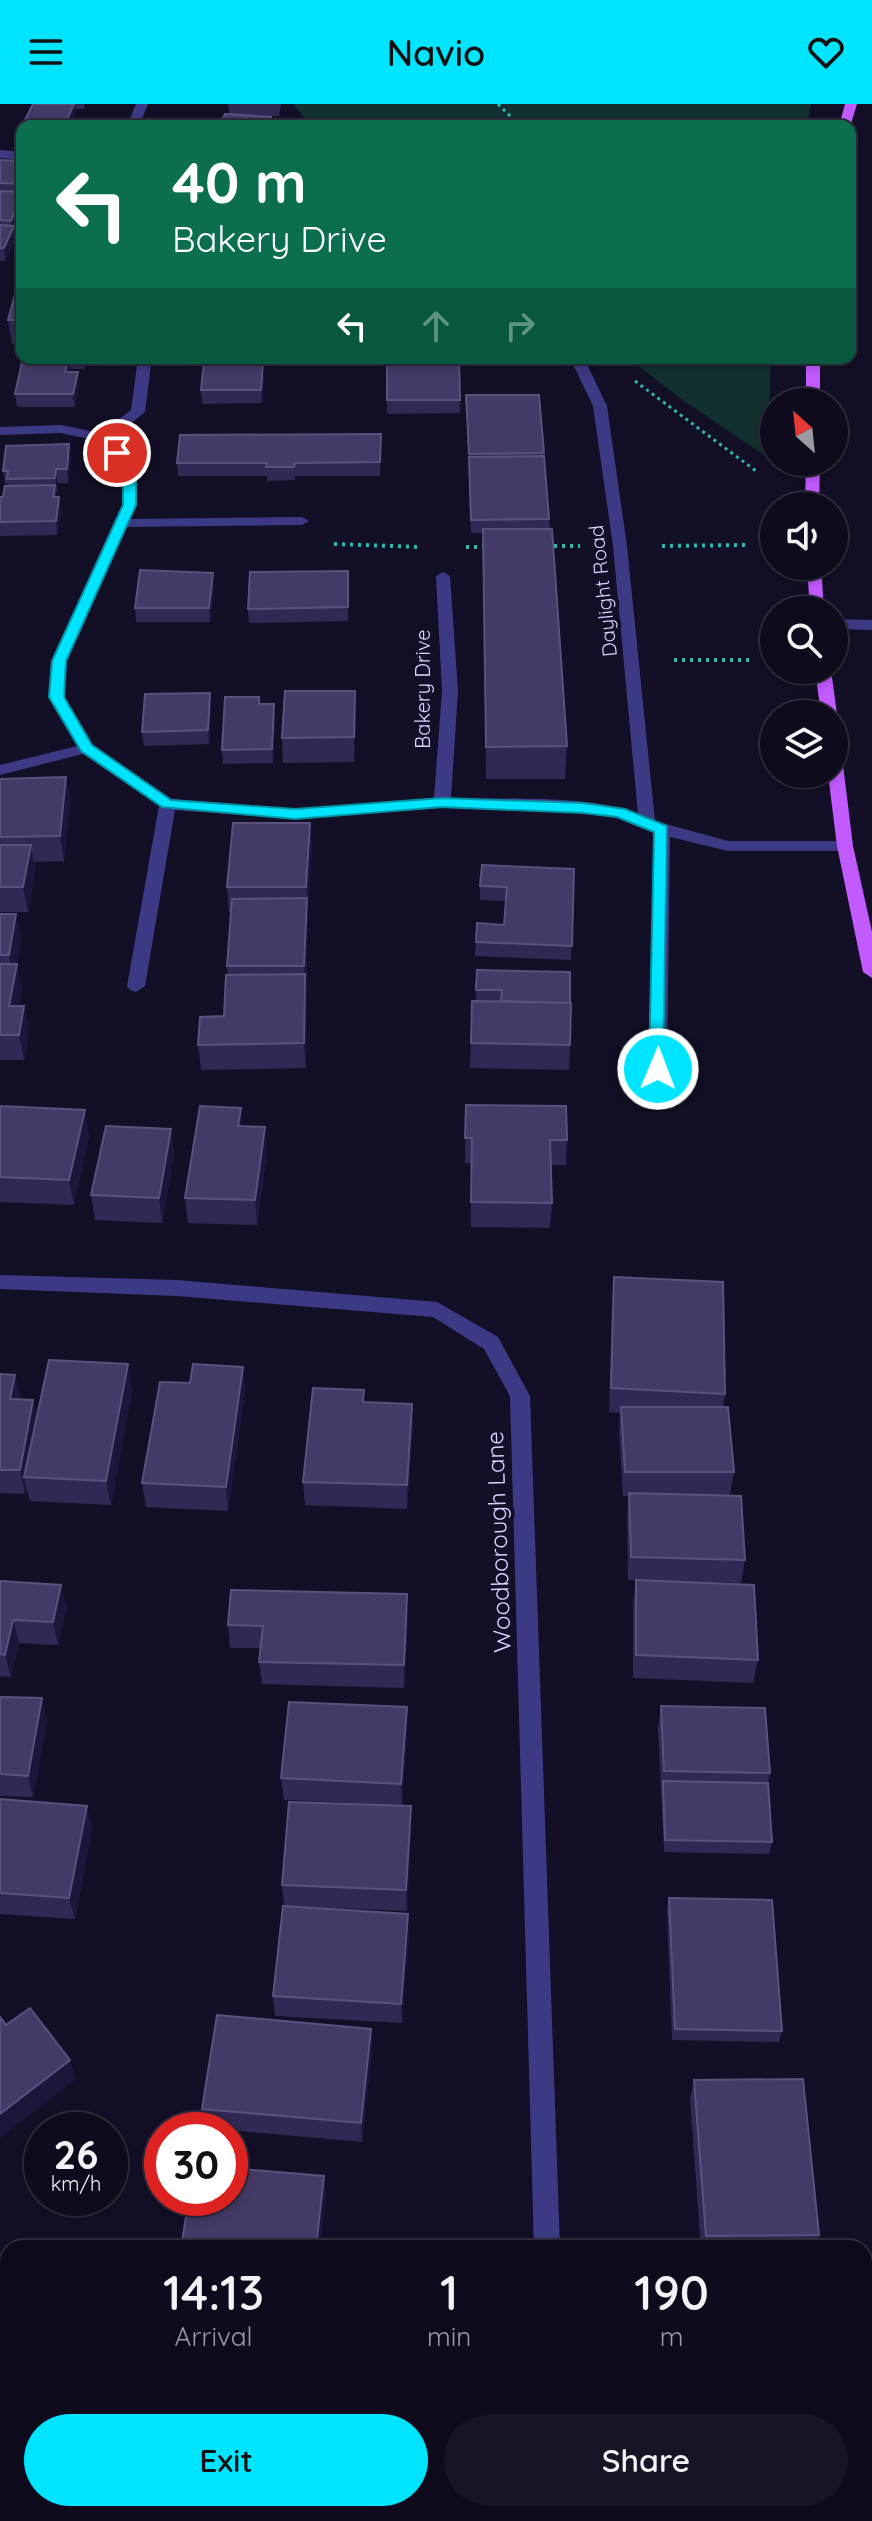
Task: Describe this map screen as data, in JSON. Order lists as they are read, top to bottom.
{
  "streets": {
    "street": ["Daylight Road", "Bakery Drive", "Woodborough Lane"]
  },
  "north": "top left",
  "page": {
    "header": "Navio",
    "turn": ["40 m", "Bakery Drive"],
    "speed": "26 km/h",
    "limit": "30",
    "eta": [
      "14:13",
      "Arrival",
      "1",
      "min",
      "190",
      "m"
    ],
    "buttons": ["Exit", "Share"]
  }
}
